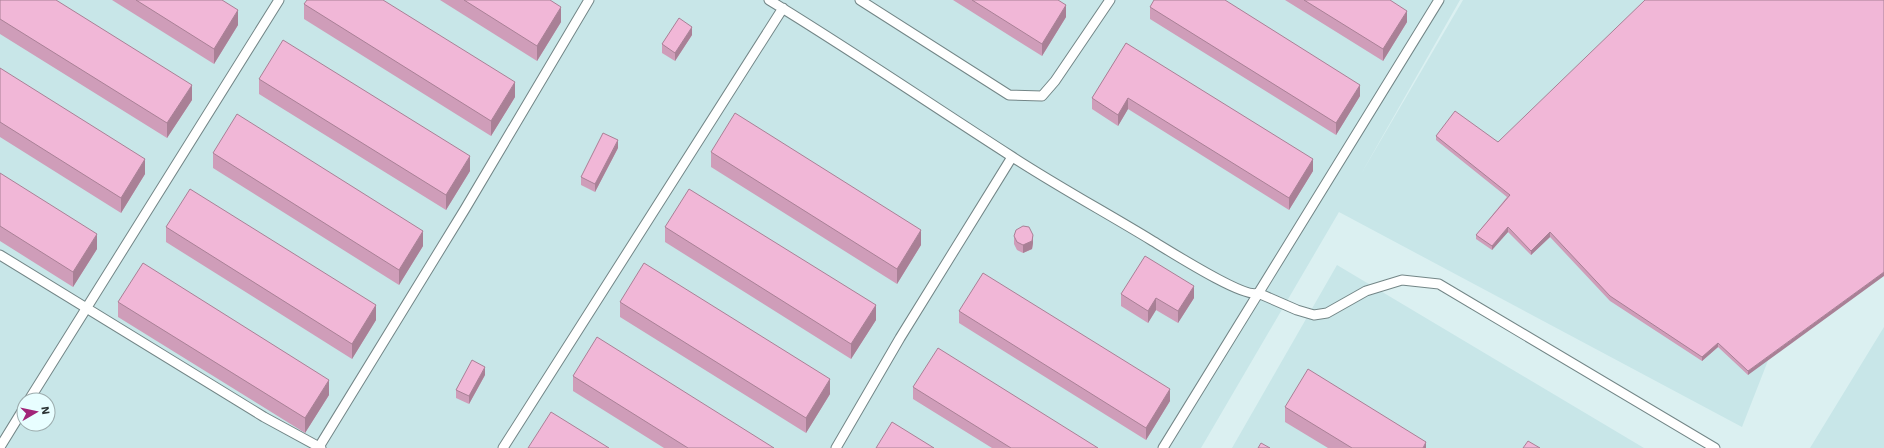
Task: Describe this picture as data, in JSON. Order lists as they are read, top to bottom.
{
  "north": "right"
}
